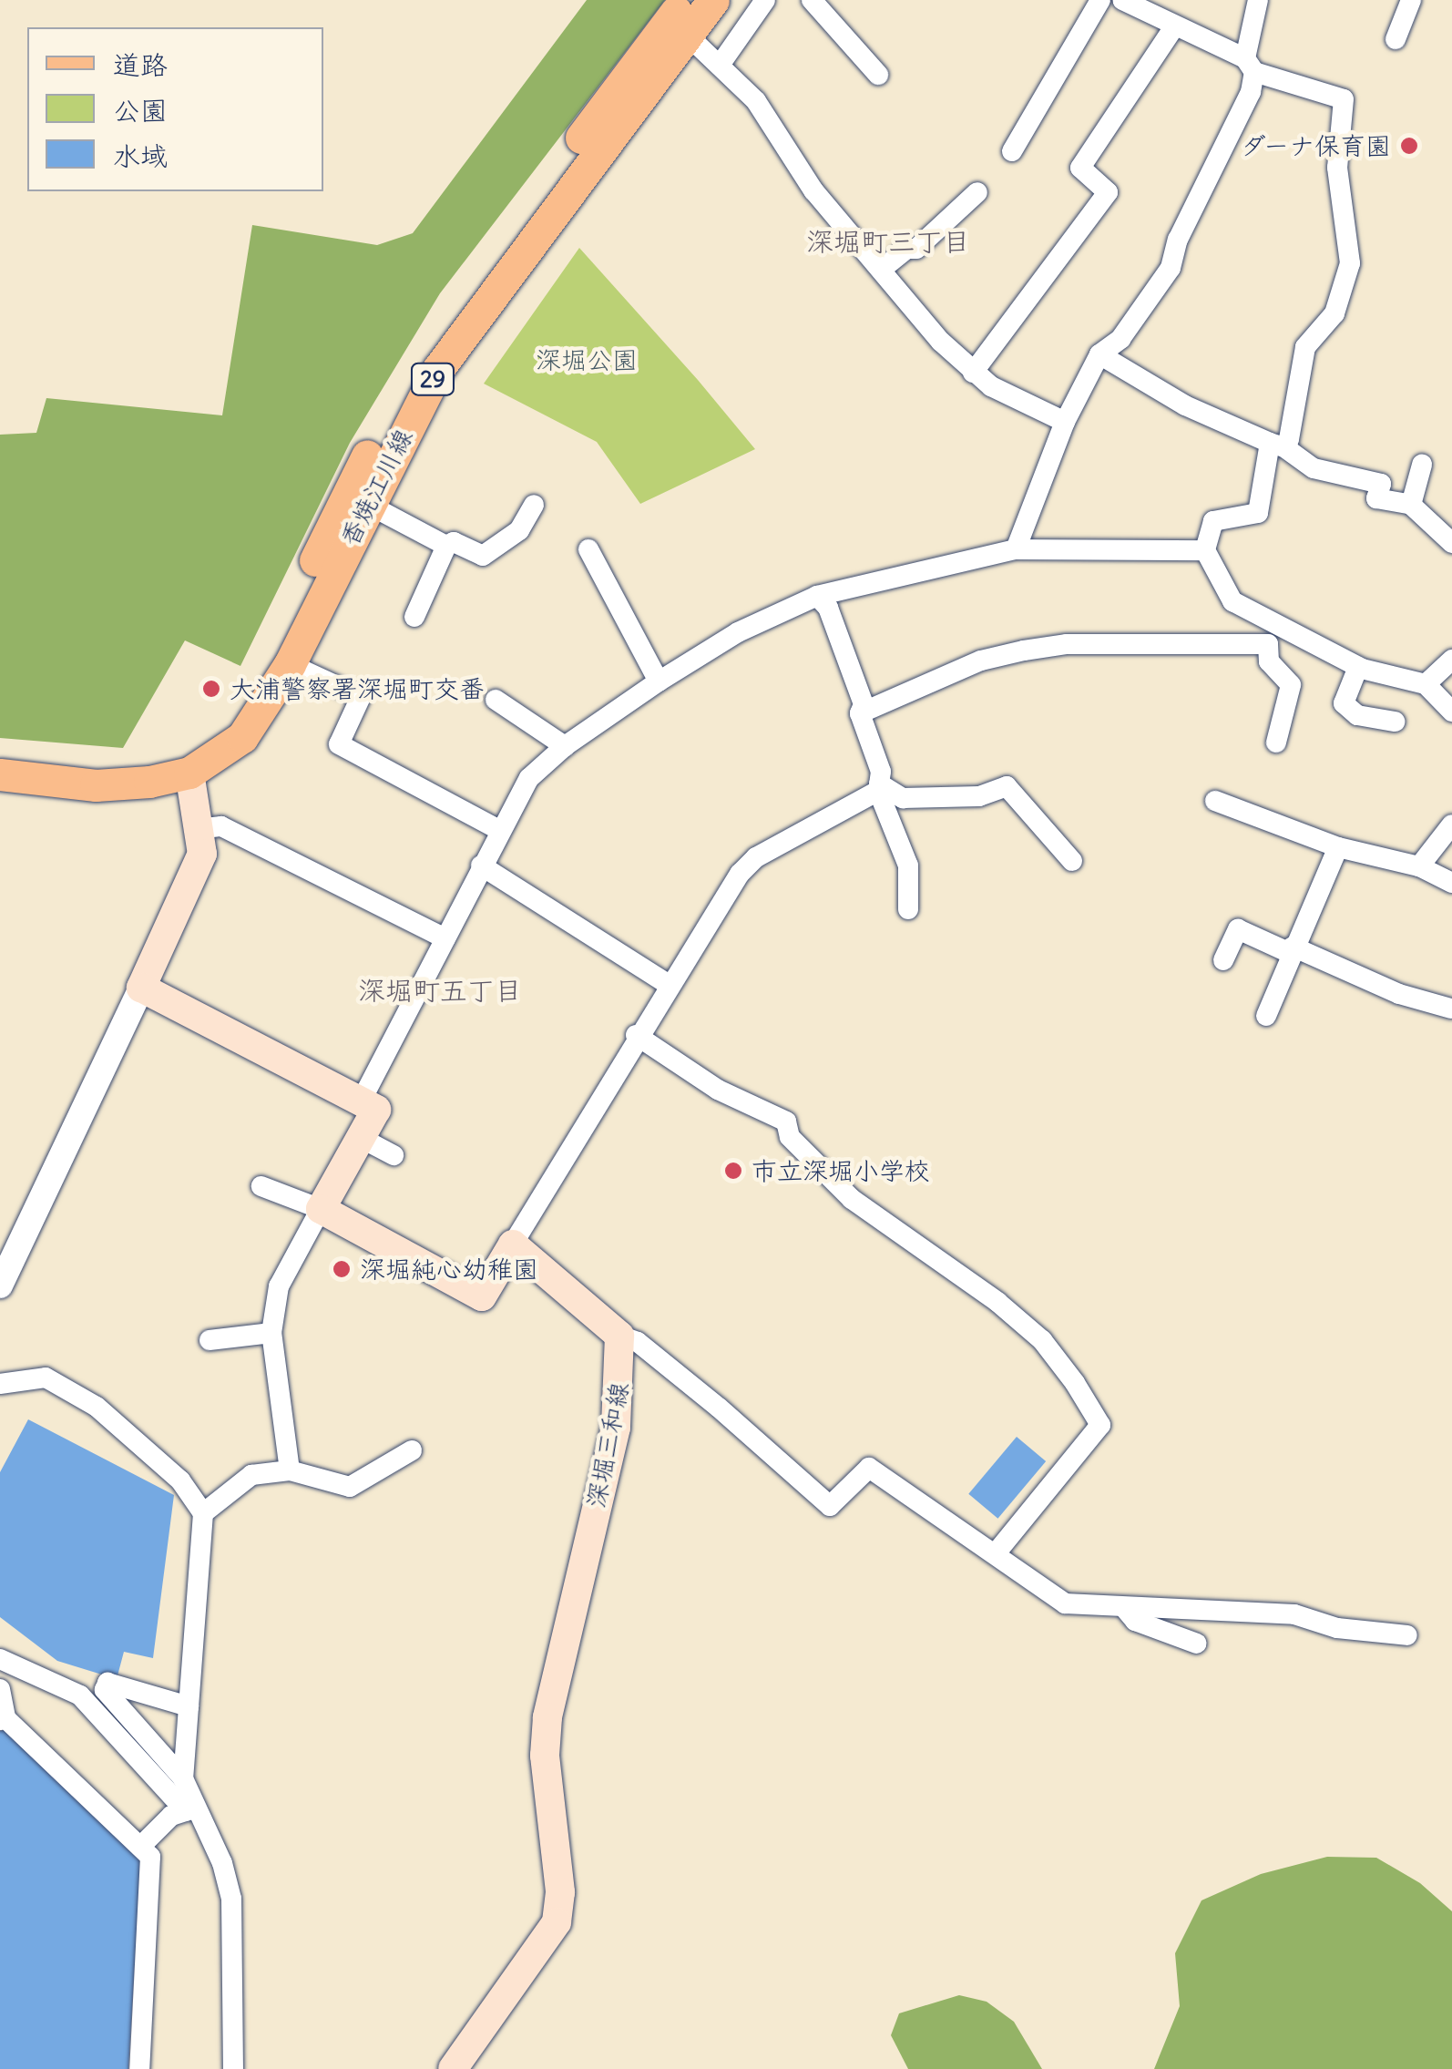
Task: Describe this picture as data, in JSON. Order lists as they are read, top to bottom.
{
  "streets": {
    "main road": ["29", "香焼江川線", "深堀三和線"]
  },
  "districts": ["深堀町三丁目", "深堀町五丁目"],
  "parks": ["深堀公園"],
  "places": [
    "ダーナ保育園",
    "大浦警察署深堀町交番",
    "市立深堀小学校",
    "深堀純心幼稚園"
  ],
  "legend": ["道路", "公園", "水域"]
}
